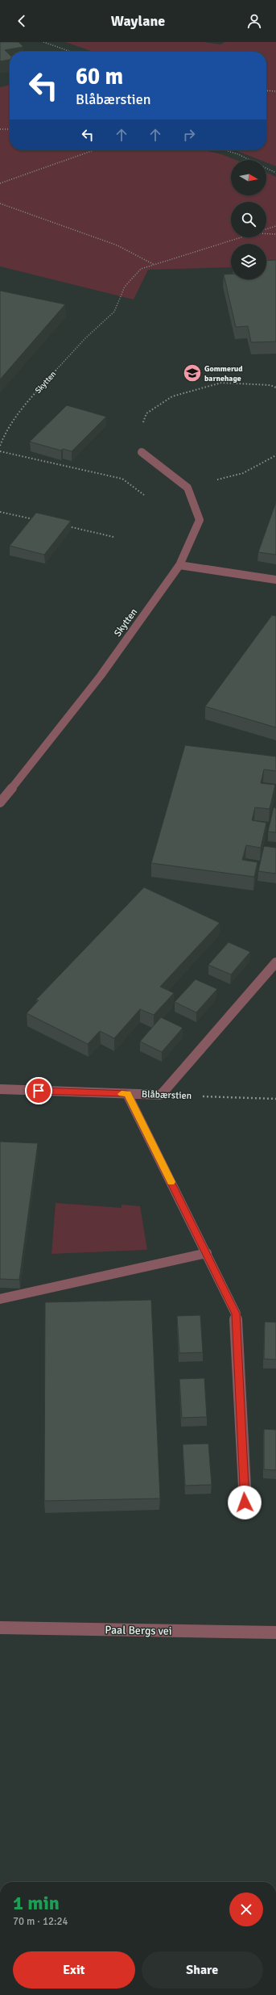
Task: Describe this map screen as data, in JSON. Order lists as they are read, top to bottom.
{
  "streets": {
    "street": ["Skytten", "Blåbærstien", "Paal Bergs vei"]
  },
  "places": {
    "school or university": ["Gommerud barnehage"]
  },
  "north": "right",
  "page": {
    "header": "Waylane",
    "turn": ["60 m", "Blåbærstien"],
    "heading": ["1 min", "70 m · 12:24"],
    "buttons": ["Exit", "Share"]
  }
}
